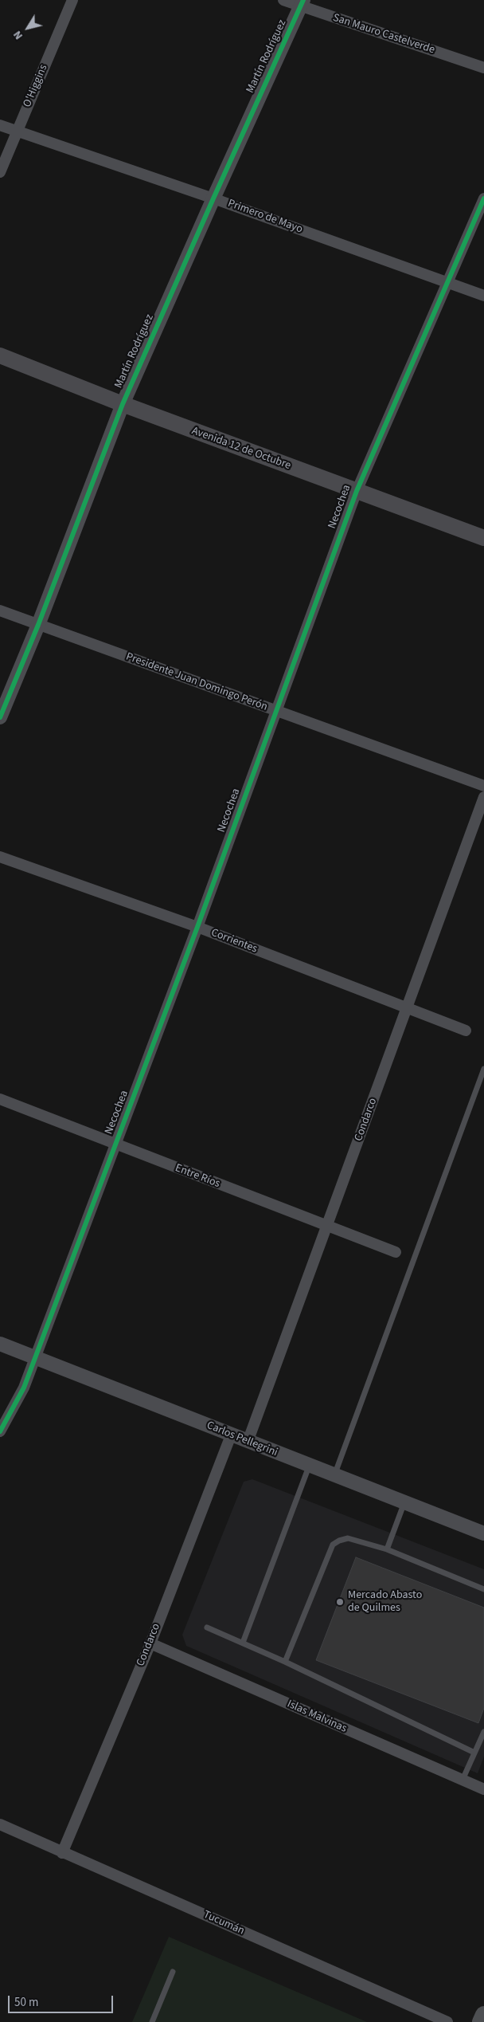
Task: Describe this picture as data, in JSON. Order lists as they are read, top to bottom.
{
  "streets": {
    "main road": ["Avenida 12 de Octubre"],
    "street": [
      "San Mauro Castelverde",
      "Martín Rodríguez",
      "O'Higgins",
      "Primero de Mayo",
      "Necochea",
      "Presidente Juan Domingo Perón",
      "Corrientes",
      "Condarco",
      "Entre Ríos",
      "Carlos Pellegrini",
      "Islas Malvinas",
      "Tucumán"
    ]
  },
  "crossings": [
    ["San Mauro Castelverde", "Martín Rodríguez"],
    ["Martín Rodríguez", "Primero de Mayo"],
    ["Martín Rodríguez", "Avenida 12 de Octubre"],
    ["Martín Rodríguez", "Presidente Juan Domingo Perón"],
    ["O'Higgins", "Primero de Mayo"],
    ["Primero de Mayo", "Necochea"],
    ["Avenida 12 de Octubre", "Necochea"],
    ["Necochea", "Presidente Juan Domingo Perón"],
    ["Necochea", "Corrientes"],
    ["Necochea", "Entre Ríos"],
    ["Necochea", "Carlos Pellegrini"],
    ["Corrientes", "Condarco"],
    ["Condarco", "Entre Ríos"],
    ["Condarco", "Carlos Pellegrini"],
    ["Condarco", "Islas Malvinas"],
    ["Condarco", "Tucumán"]
  ],
  "places": ["Mercado Abasto de Quilmes"],
  "scale_bar": "50 m",
  "north": "bottom left"
}
